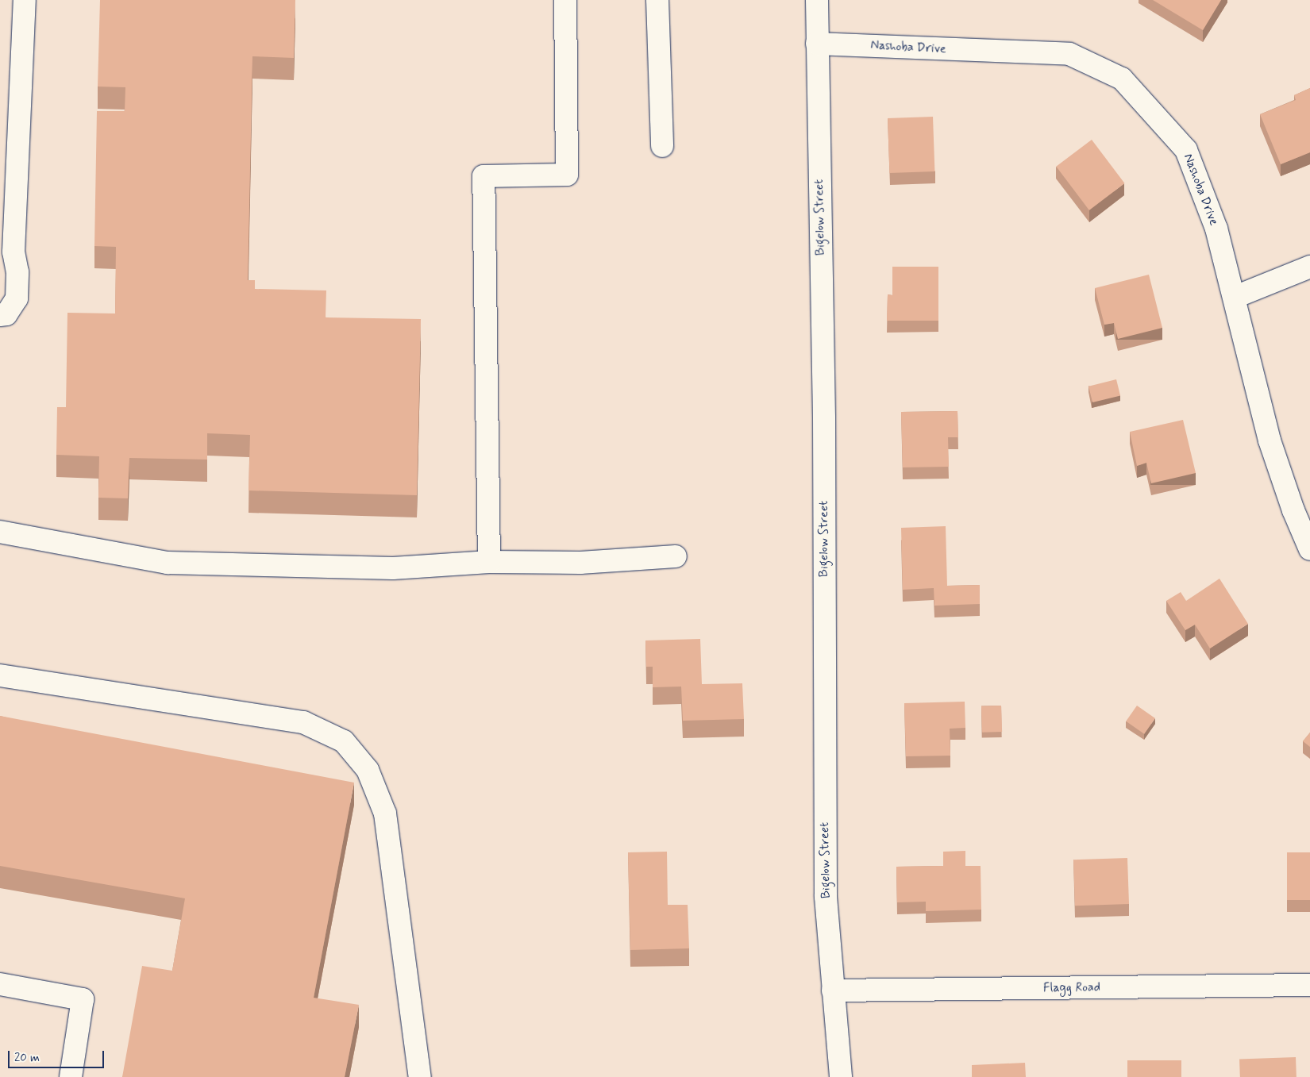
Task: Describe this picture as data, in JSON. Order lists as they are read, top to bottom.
{
  "streets": {
    "street": ["Nashoba Drive", "Bigelow Street", "Flagg Road"]
  },
  "crossings": [
    ["Nashoba Drive", "Bigelow Street"],
    ["Bigelow Street", "Flagg Road"]
  ],
  "scale_bar": "20 m"
}
